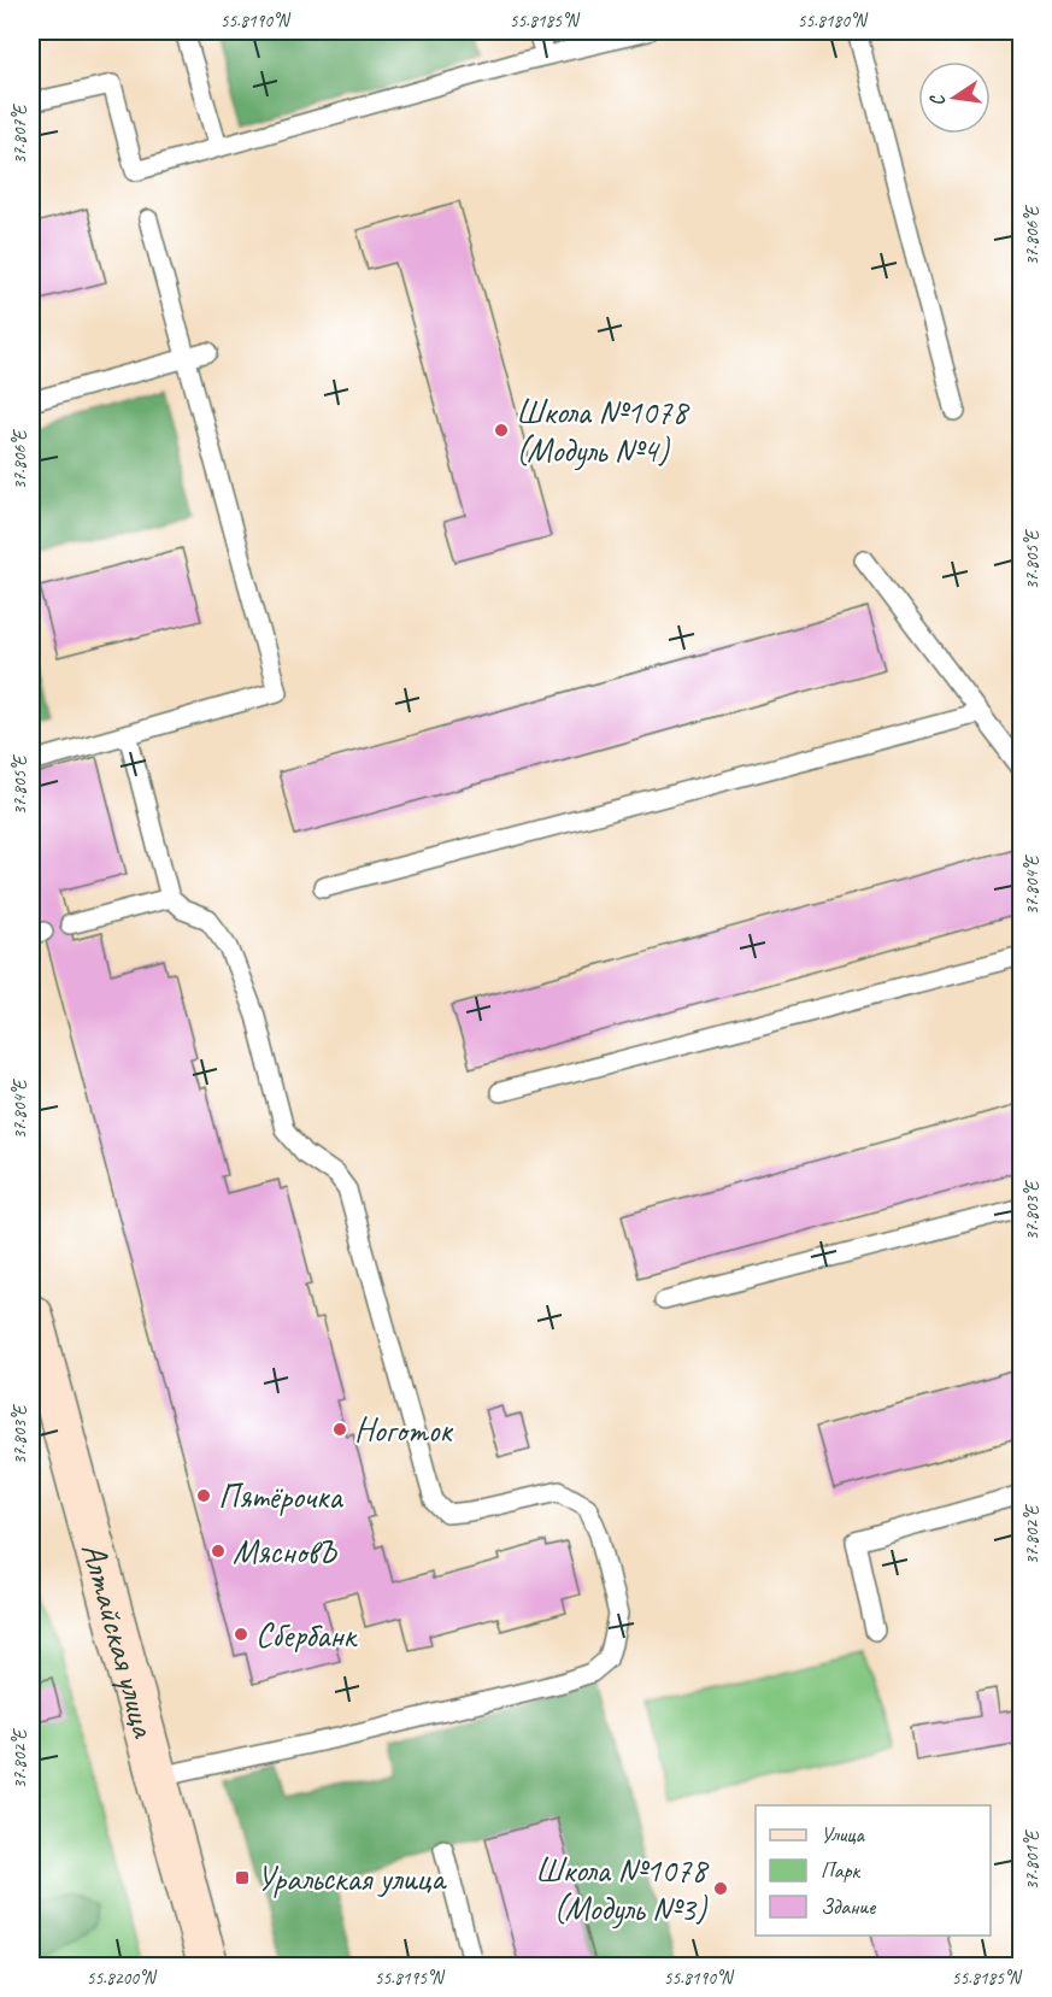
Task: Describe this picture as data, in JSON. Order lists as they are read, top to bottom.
{
  "streets": {
    "street": ["Алтайская улица"]
  },
  "places": {
    "other": [
      "Школа №1078 (Модуль №4)",
      "Ноготок",
      "Пятёрочка",
      "МясновЪ",
      "Сбербанк",
      "Школа №1078 (Модуль №3)"
    ],
    "transit": ["Уральская улица"]
  },
  "legend": ["Улица", "Парк", "Здание"],
  "north": "left",
  "coordinates": [
    "55.8190°N",
    "55.8185°N",
    "55.8180°N",
    "37.807°E",
    "37.806°E",
    "37.805°E",
    "37.804°E",
    "37.803°E",
    "37.802°E",
    "37.801°E",
    "55.8200°N",
    "55.8195°N"
  ]
}
